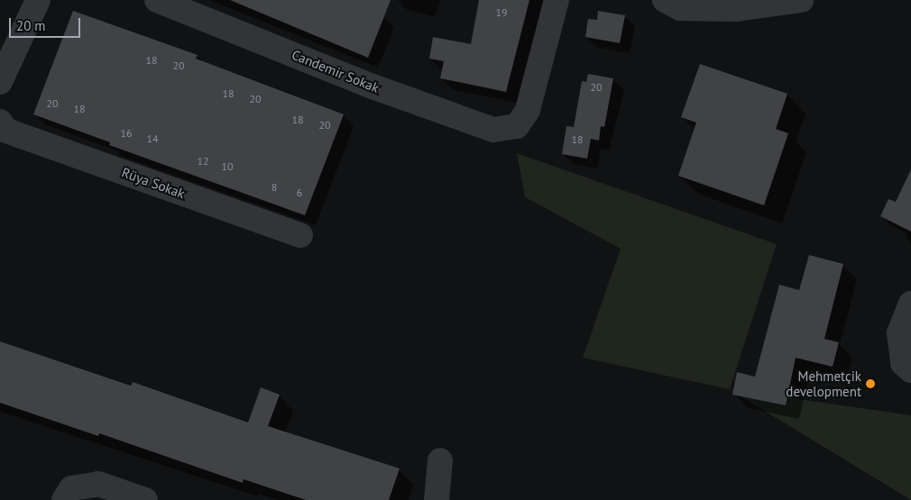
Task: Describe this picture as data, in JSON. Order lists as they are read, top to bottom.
{
  "streets": {
    "street": ["Candemir Sokak", "Rüya Sokak"]
  },
  "places": ["Mehmetçik development"],
  "house_numbers": [
    "19",
    "18",
    "20",
    "20",
    "18",
    "20",
    "20",
    "18",
    "18",
    "20",
    "16",
    "14",
    "18",
    "12",
    "10",
    "8",
    "6"
  ],
  "scale_bar": "20 m"
}
